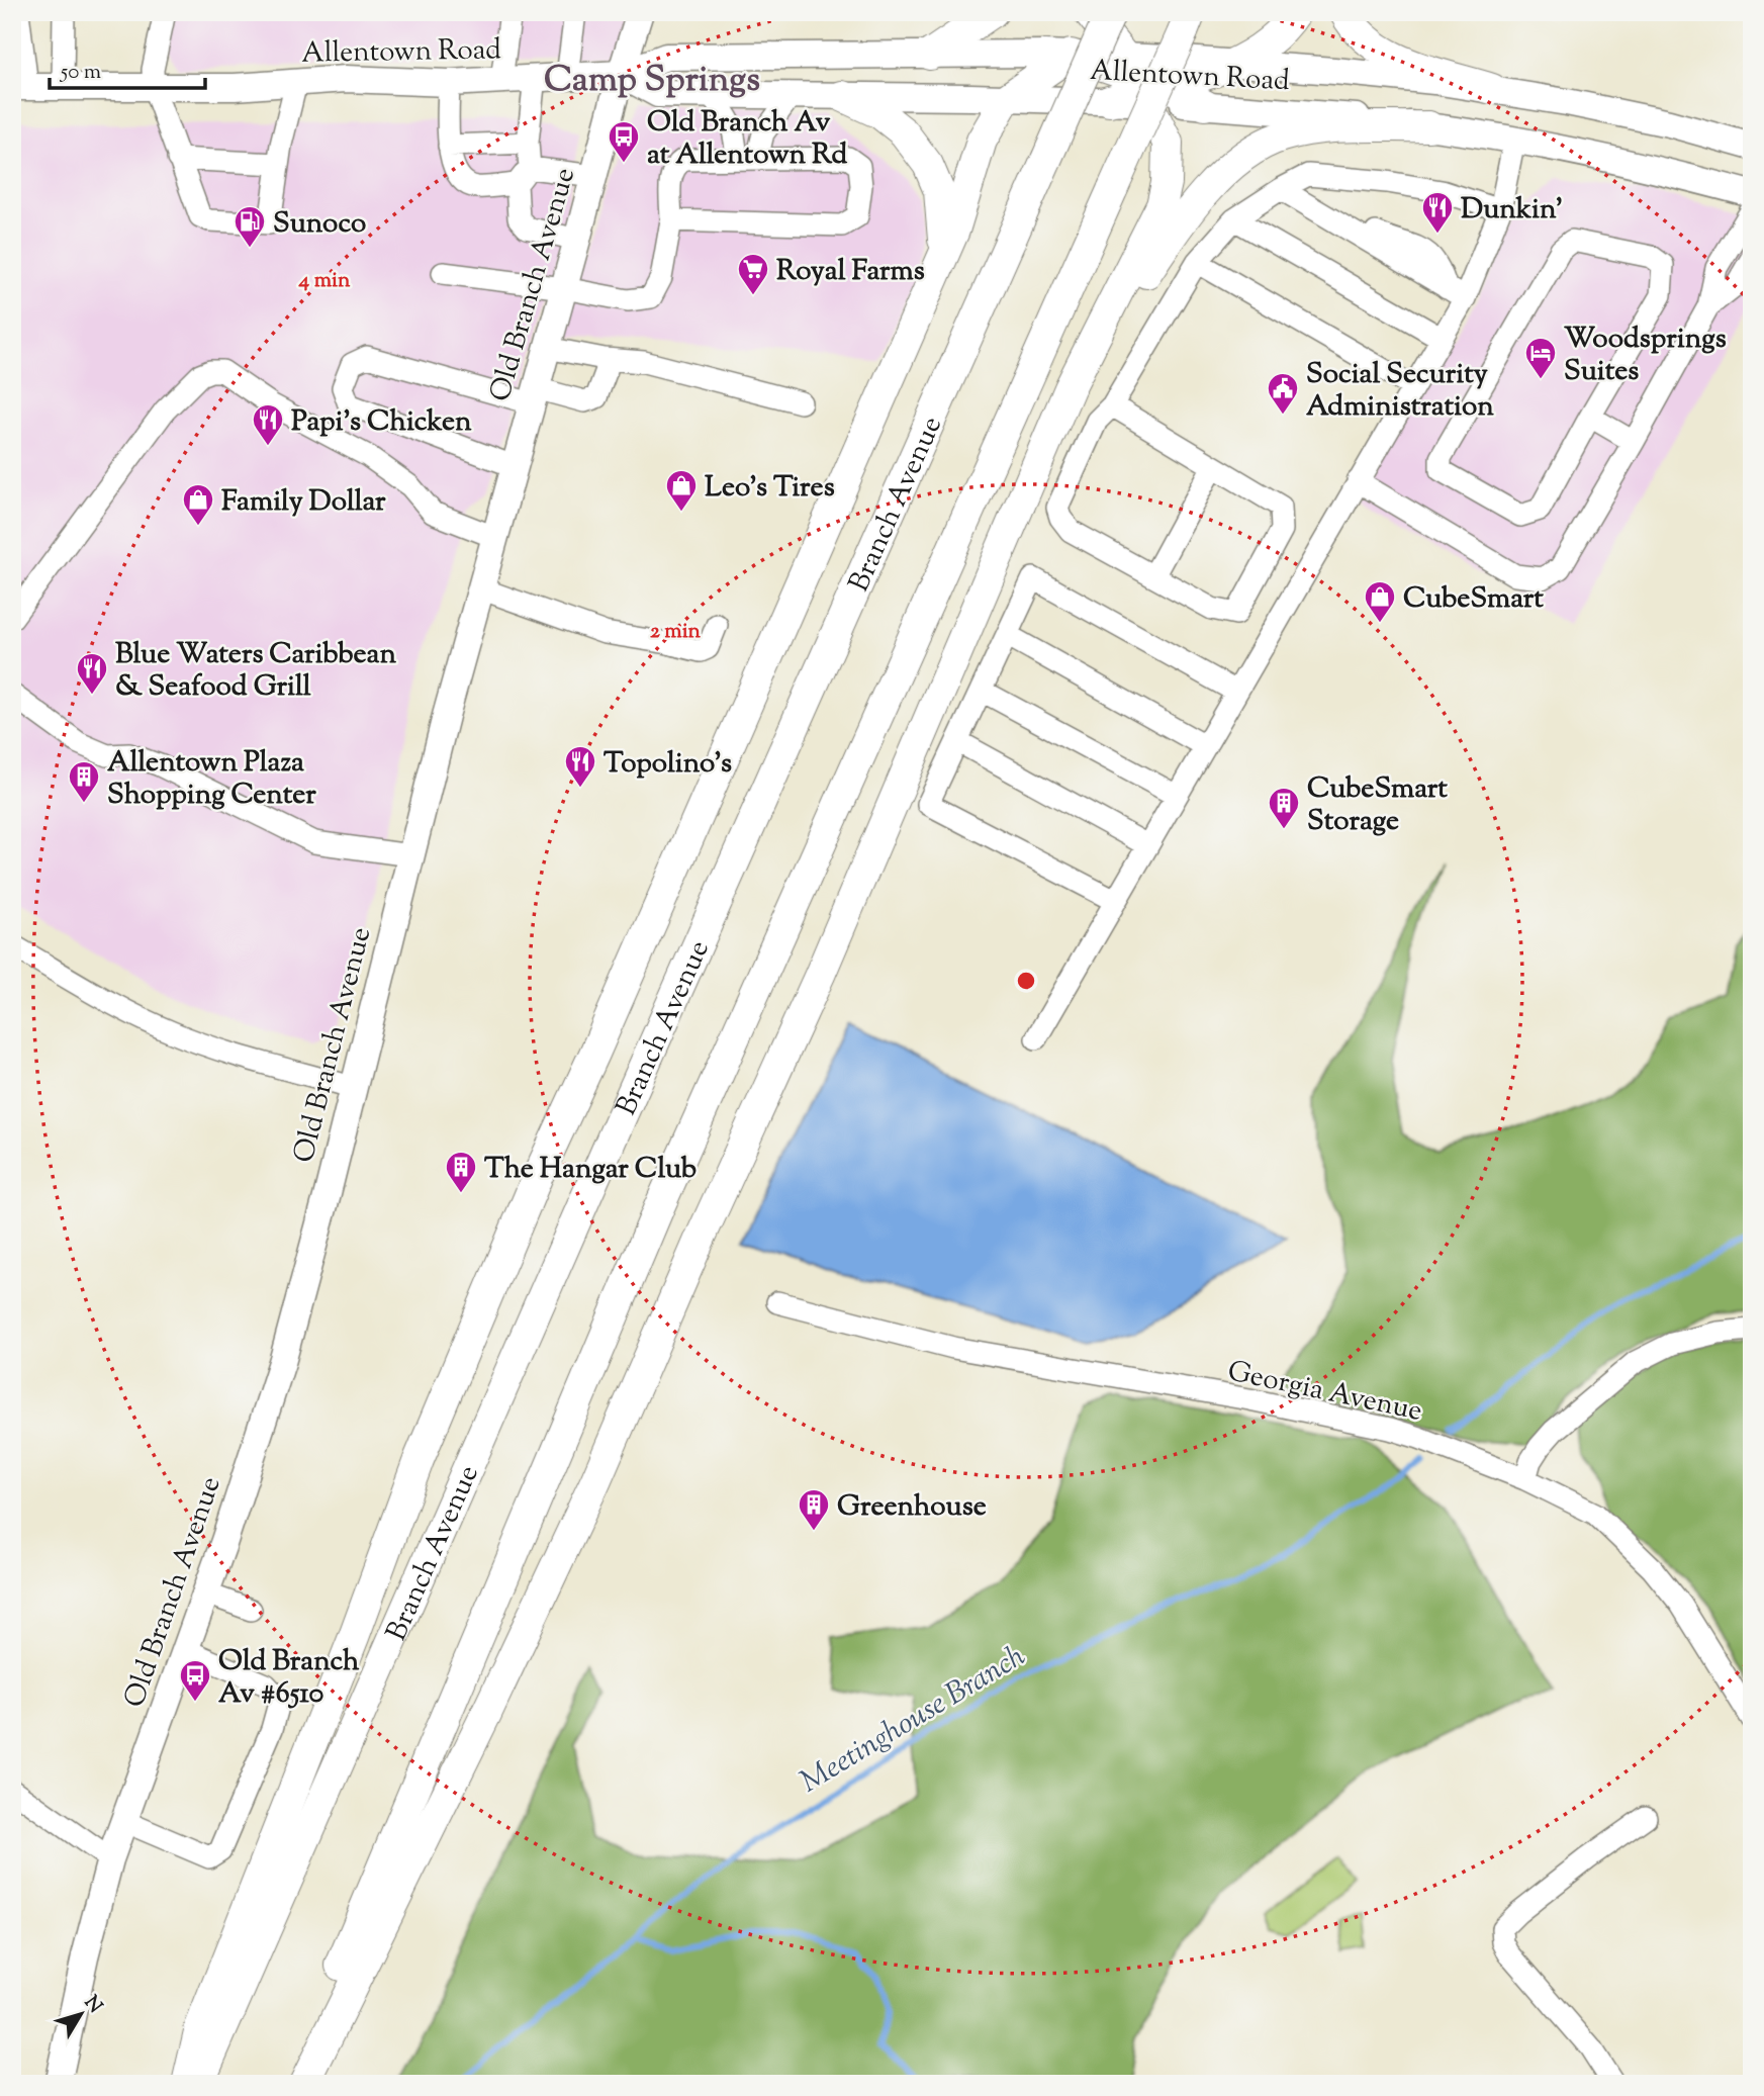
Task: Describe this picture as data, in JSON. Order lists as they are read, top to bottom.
{
  "streets": {
    "highway": ["Branch Avenue"],
    "main road": ["Allentown Road", "Old Branch Avenue"],
    "street": ["Georgia Avenue"]
  },
  "crossings": [
    ["Allentown Road", "Old Branch Avenue"]
  ],
  "districts": ["Camp Springs"],
  "water": ["Meetinghouse Branch"],
  "places": {
    "bus stop": ["Old Branch Av at Allentown Rd", "Old Branch Av #6510"],
    "restaurant": [
      "Dunkin'",
      "Papi's Chicken",
      "Blue Waters Caribbean & Seafood Grill",
      "Topolino's"
    ],
    "fuel station": ["Sunoco"],
    "supermarket": ["Royal Farms"],
    "hotel": ["Woodsprings Suites"],
    "public building": ["Social Security Administration"],
    "shop": ["Leo's Tires", "Family Dollar", "CubeSmart"],
    "building": [
      "Allentown Plaza Shopping Center",
      "CubeSmart Storage",
      "The Hangar Club",
      "Greenhouse"
    ]
  },
  "scale_bar": "50 m",
  "north": "top right",
  "rings": ["4 min", "2 min"]
}
